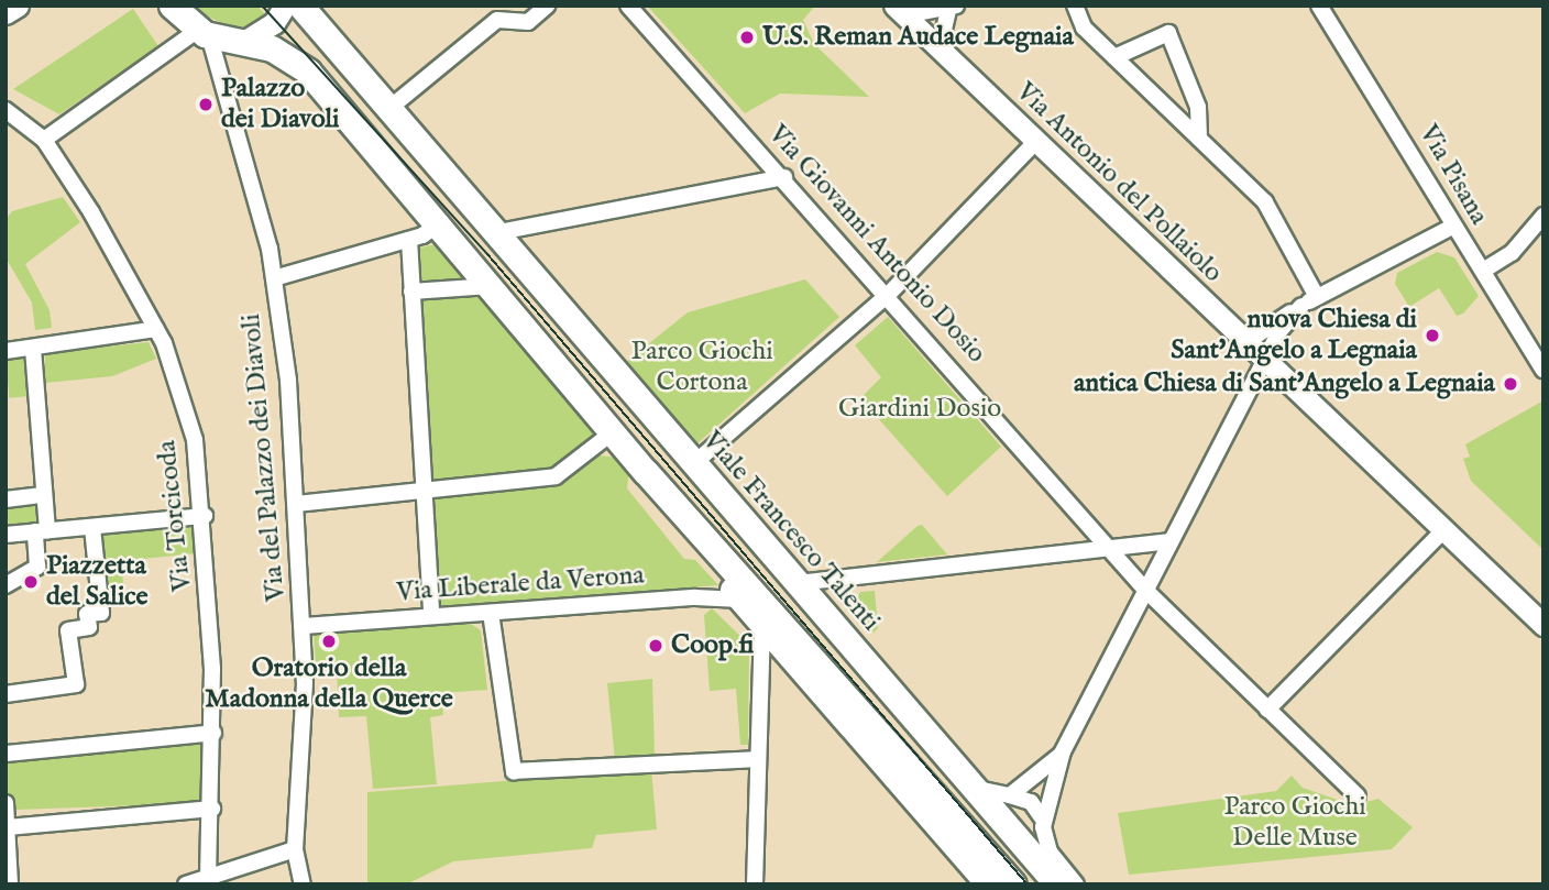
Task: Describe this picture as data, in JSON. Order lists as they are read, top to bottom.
{
  "streets": {
    "main road": ["Viale Francesco Talenti"],
    "street": [
      "Via Pisana",
      "Via Antonio del Pollaiolo",
      "Via Giovanni Antonio Dosio",
      "Via del Palazzo dei Diavoli",
      "Via Torcicoda",
      "Via Liberale da Verona"
    ]
  },
  "crossings": [
    ["Via del Palazzo dei Diavoli", "Via Liberale da Verona"]
  ],
  "parks": ["Parco Giochi Cortona", "Giardini Dosio", "Parco Giochi Delle Muse"],
  "places": [
    "U.S. Reman Audace Legnaia",
    "Palazzo dei Diavoli",
    "nuova Chiesa di Sant'Angelo a Legnaia",
    "antica Chiesa di Sant'Angelo a Legnaia",
    "Piazzetta del Salice",
    "Oratorio della Madonna della Querce",
    "Coop.fi"
  ]
}
